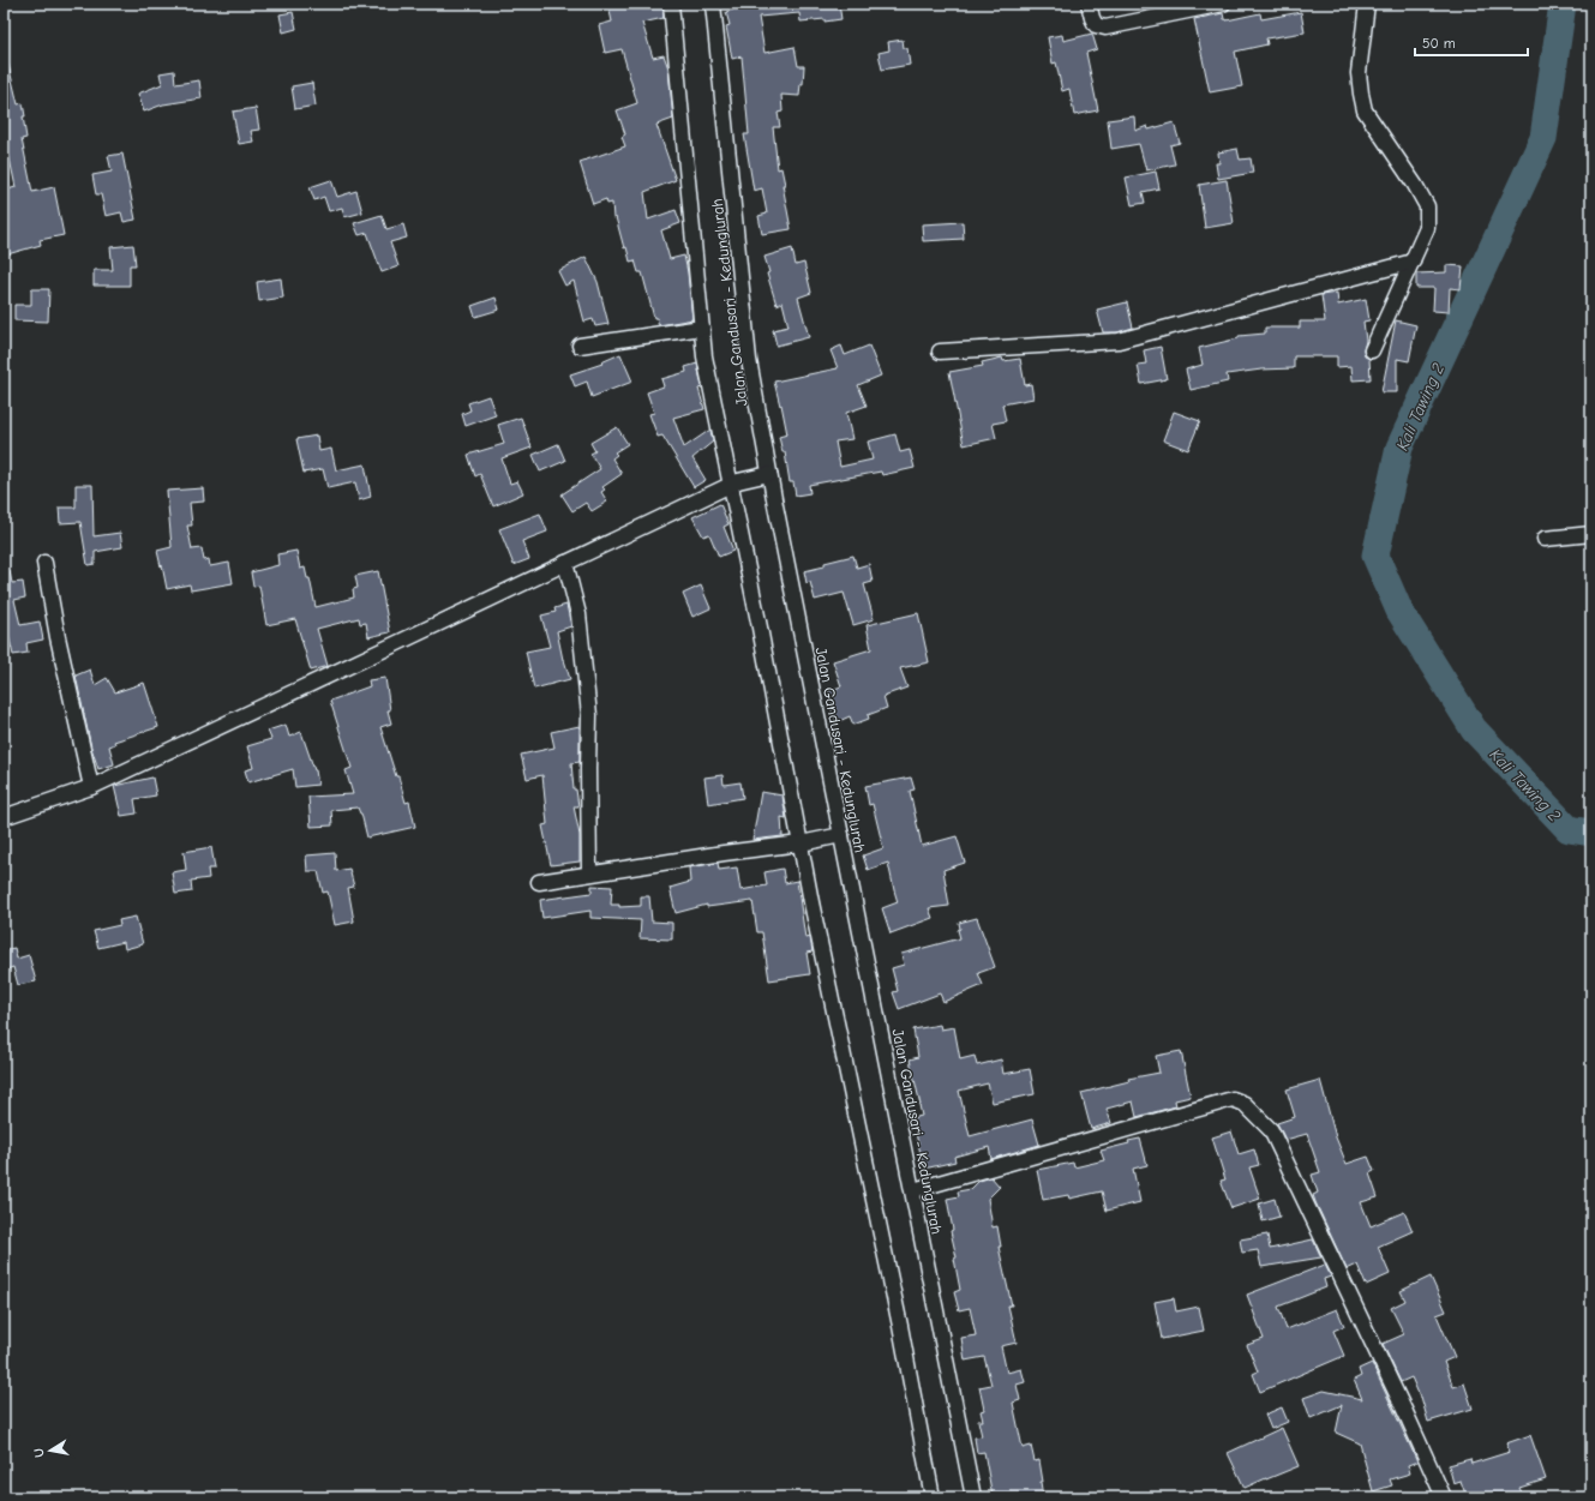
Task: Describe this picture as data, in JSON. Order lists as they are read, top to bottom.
{
  "streets": {
    "street": ["Jalan Gandusari - Kedunglurah"]
  },
  "water": ["Kali Tawing 2"],
  "scale_bar": "50 m",
  "north": "left"
}
